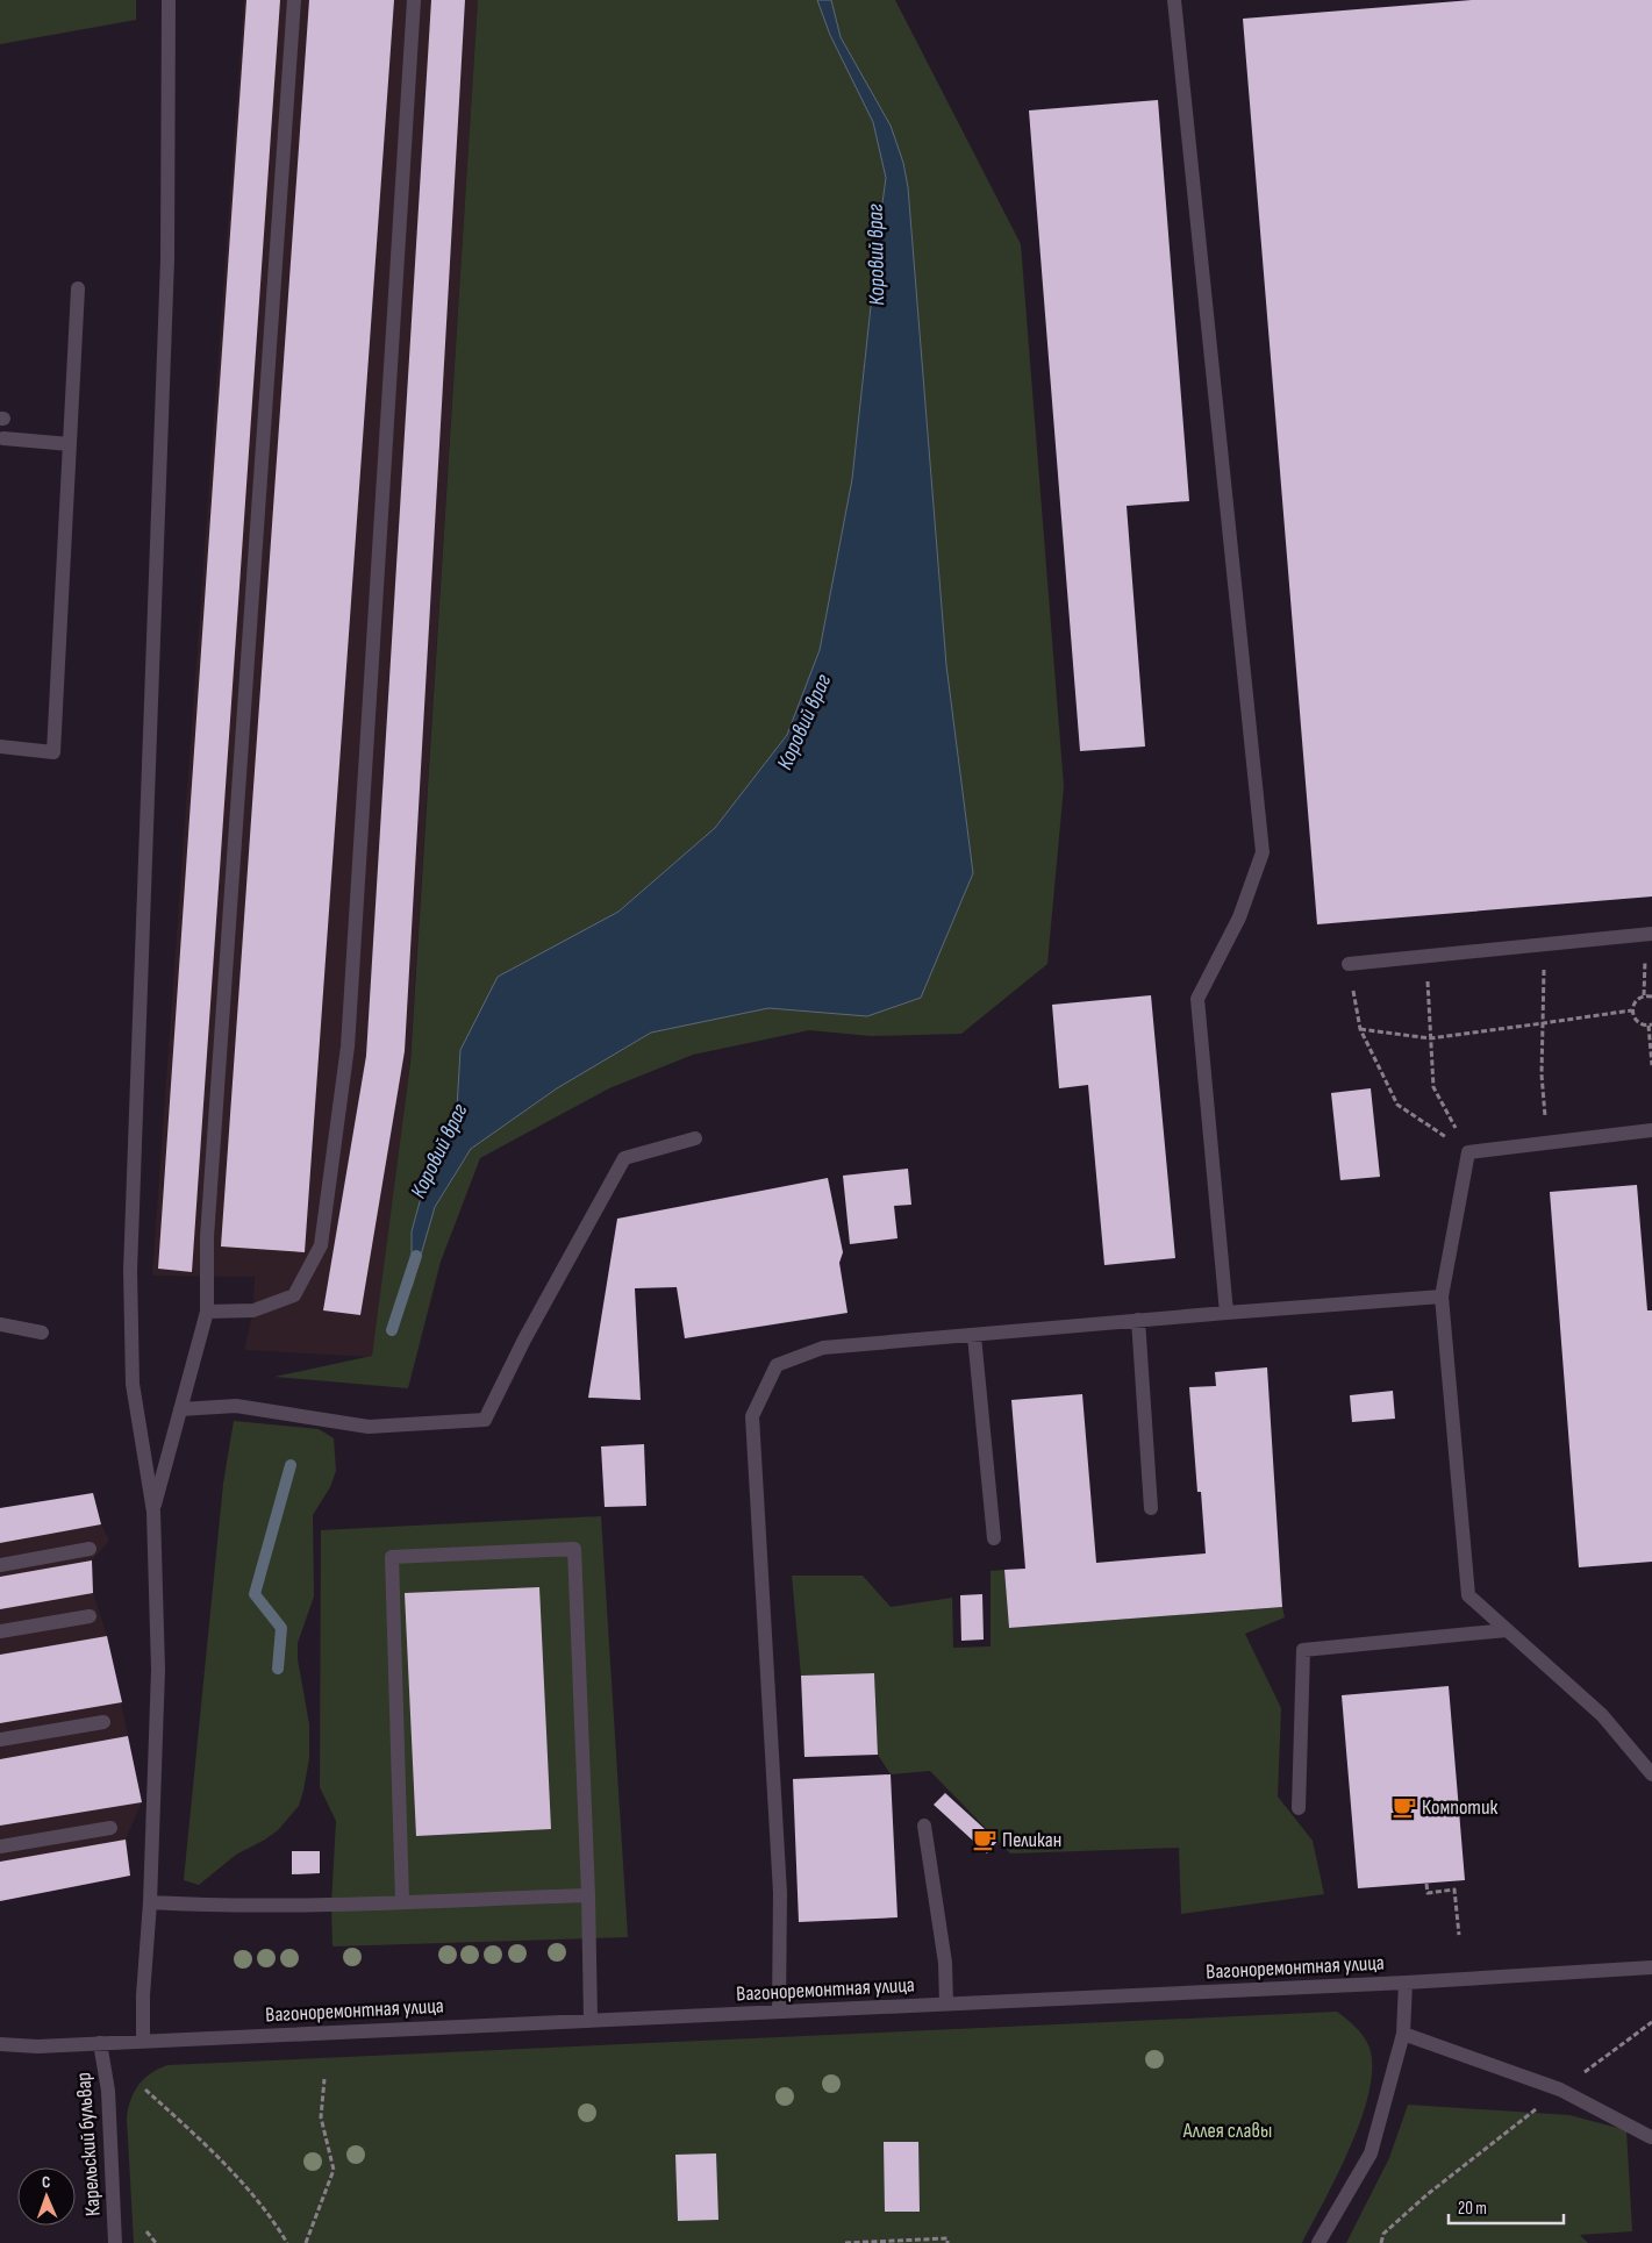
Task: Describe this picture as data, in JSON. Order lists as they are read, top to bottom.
{
  "streets": {
    "street": ["Вагоноремонтная улица", "Карельский бульвар"]
  },
  "crossings": [
    ["Вагоноремонтная улица", "Карельский бульвар"]
  ],
  "water": ["Коровий враг"],
  "parks": ["Аллея славы"],
  "places": {
    "cafe": ["Компотик", "Пеликан"]
  },
  "scale_bar": "20 m",
  "north": "top"
}
